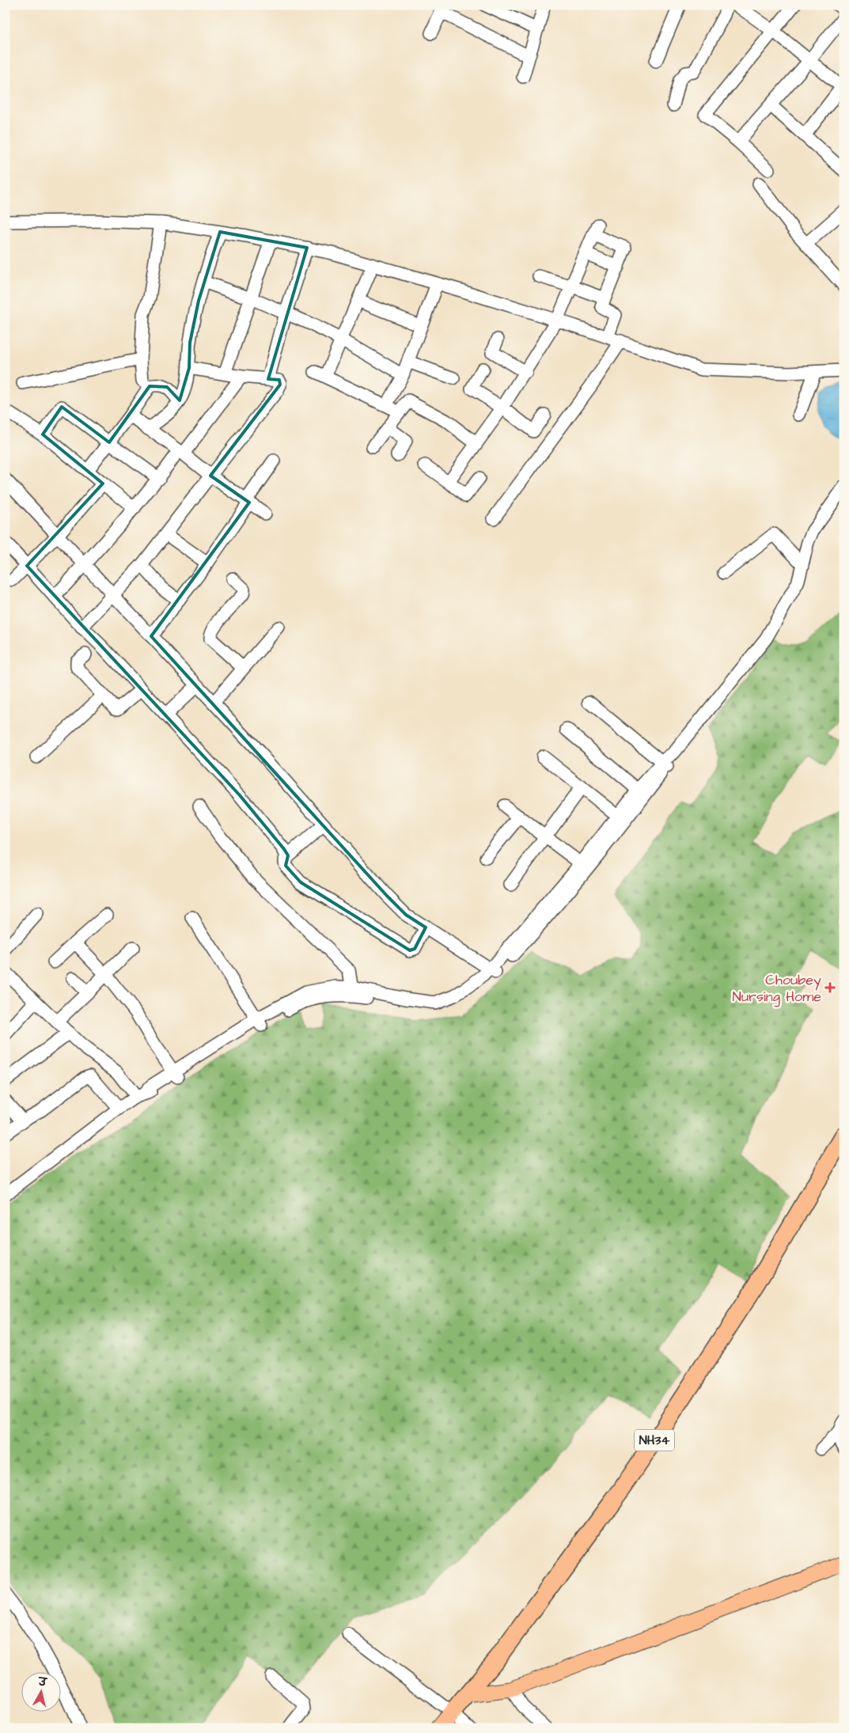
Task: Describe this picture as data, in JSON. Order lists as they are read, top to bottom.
{
  "streets": {
    "highway": ["NH34"]
  },
  "places": {
    "health": ["Choubey Nursing Home"]
  },
  "north": "top"
}
